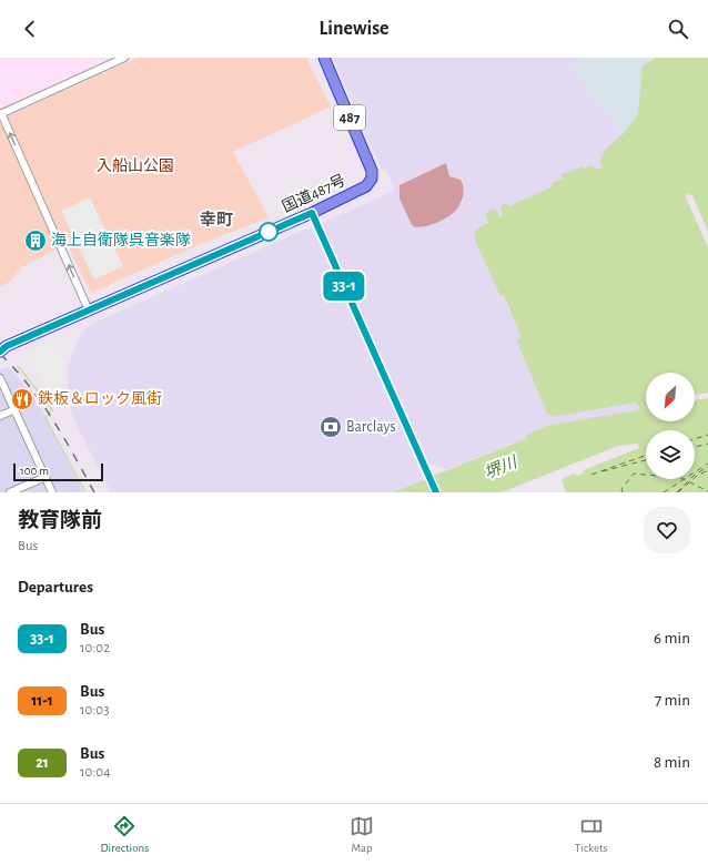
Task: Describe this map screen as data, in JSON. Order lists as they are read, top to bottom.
{
  "streets": {
    "highway": ["487", "国道487号"]
  },
  "districts": ["幸町"],
  "water": ["堺川"],
  "parks": ["入船山公園"],
  "places": {
    "building": ["海上自衛隊呉音楽隊"],
    "restaurant": ["鉄板＆ロック風街"],
    "bank": ["Barclays"]
  },
  "lines": ["bus line 33-1"],
  "scale_bar": "100 m",
  "north": "bottom left",
  "page": {
    "header": "Linewise",
    "on_map": "33-1",
    "scale": "100 m",
    "heading": [
      ["教育隊前", "Bus"],
      "Departures"
    ],
    "list": [
      {
        "mark": "33-1",
        "name": "Bus",
        "note": "10:02",
        "value": "6 min"
      },
      {
        "mark": "11-1",
        "name": "Bus",
        "note": "10:03",
        "value": "7 min"
      },
      {
        "mark": "21",
        "name": "Bus",
        "note": "10:04",
        "value": "8 min"
      }
    ],
    "tabs": ["Directions", "Map", "Tickets"]
  }
}
